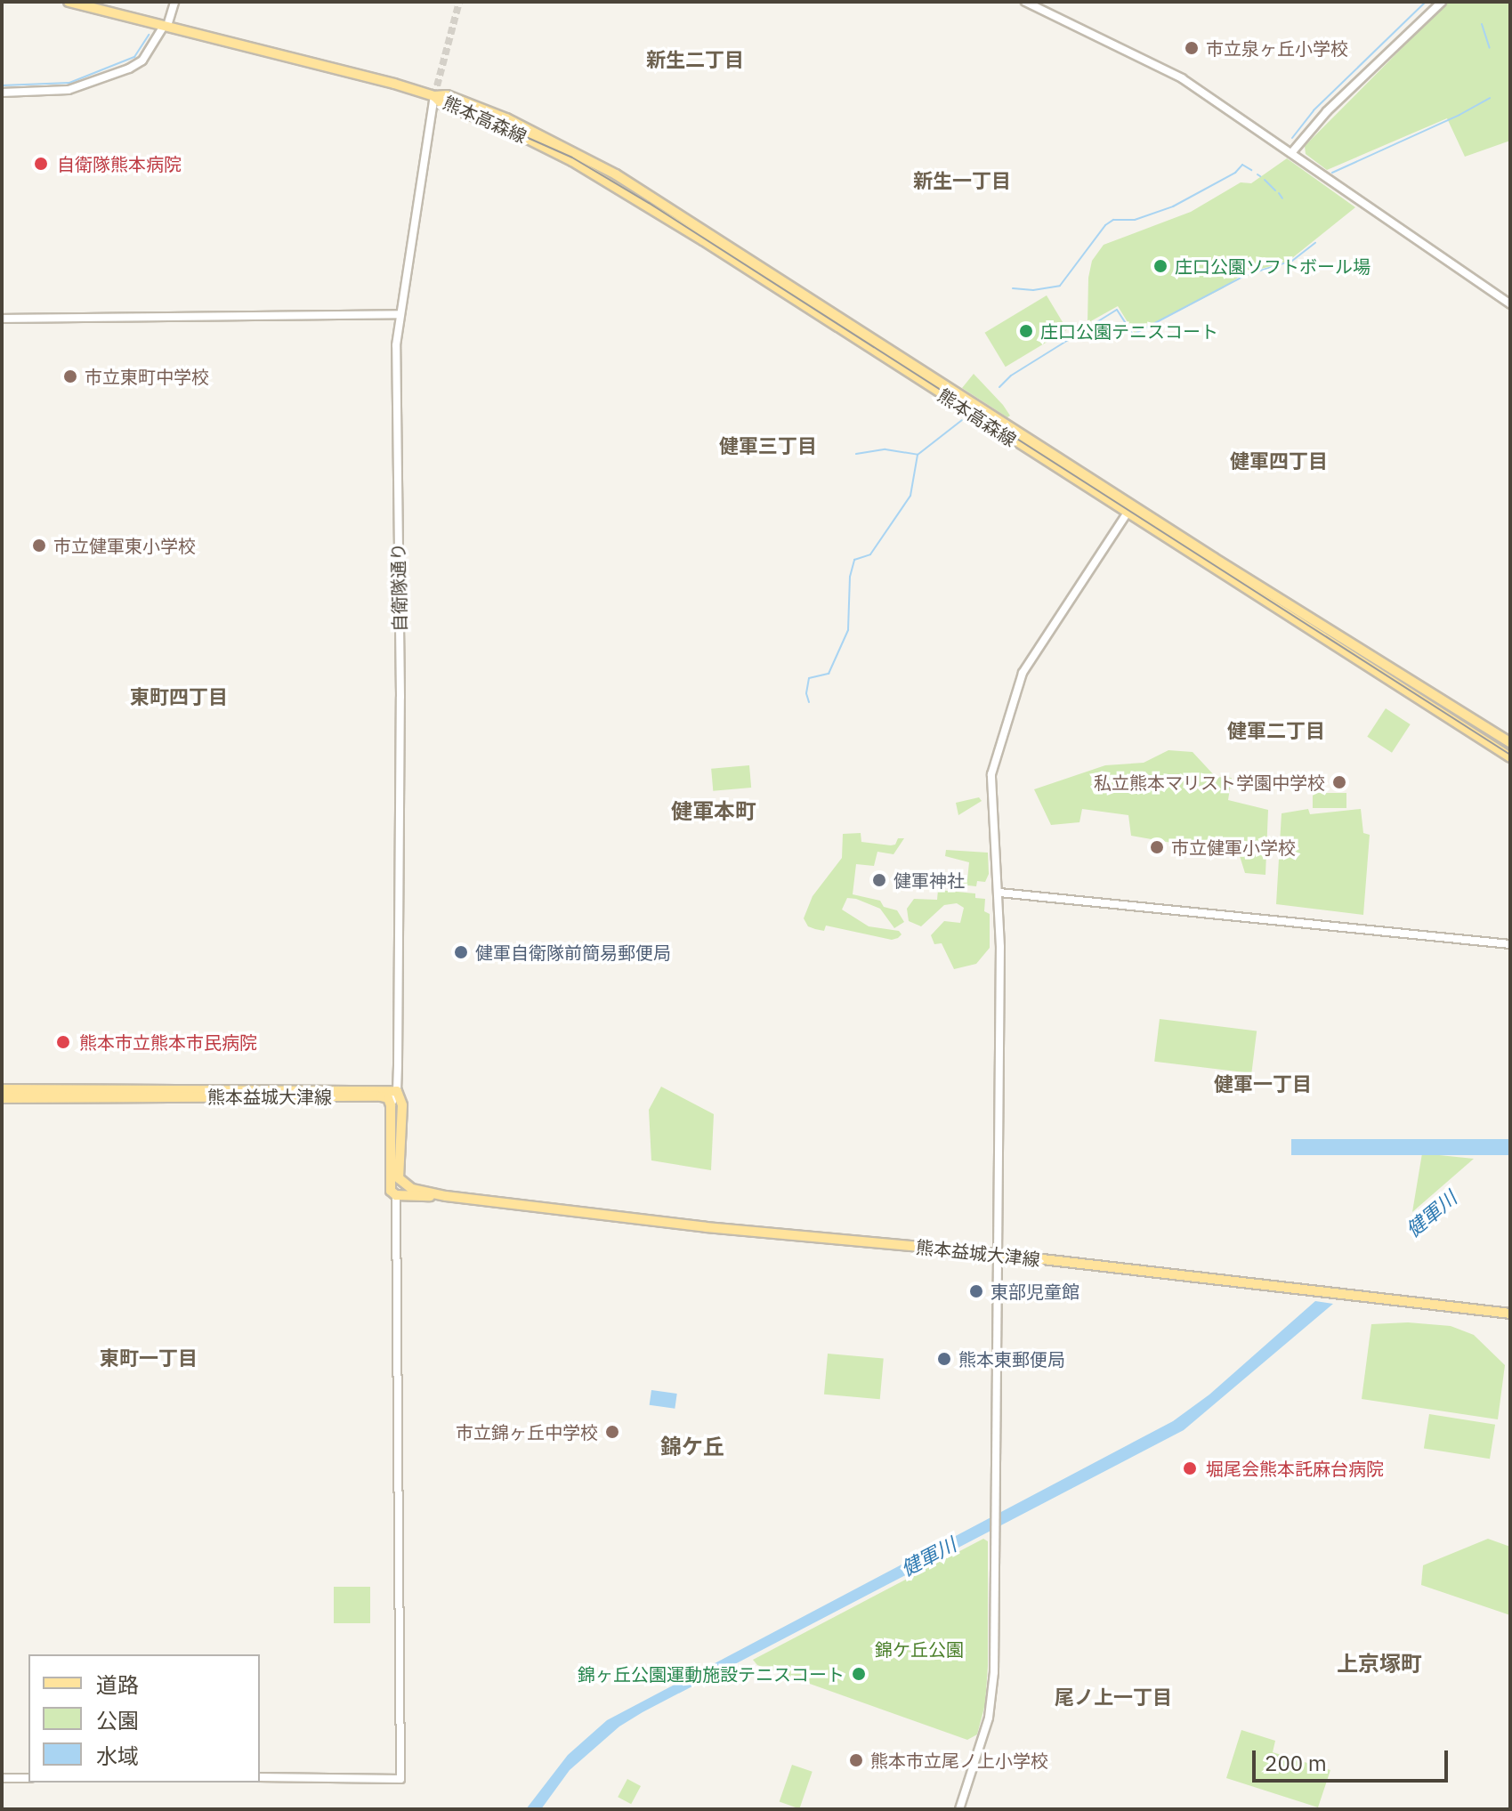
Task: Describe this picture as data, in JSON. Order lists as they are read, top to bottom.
{
  "streets": {
    "main road": ["熊本高森線", "熊本益城大津線"],
    "street": ["自衛隊通り"]
  },
  "crossings": [
    ["熊本高森線", "自衛隊通り"],
    ["自衛隊通り", "熊本益城大津線"]
  ],
  "districts": [
    "新生二丁目",
    "新生一丁目",
    "健軍三丁目",
    "健軍四丁目",
    "東町四丁目",
    "健軍二丁目",
    "健軍本町",
    "健軍一丁目",
    "東町一丁目",
    "錦ケ丘",
    "上京塚町",
    "尾ノ上一丁目"
  ],
  "water": ["健軍川"],
  "parks": ["錦ケ丘公園"],
  "places": [
    "市立泉ヶ丘小学校",
    "自衛隊熊本病院",
    "庄口公園ソフトボール場",
    "庄口公園テニスコート",
    "市立東町中学校",
    "市立健軍東小学校",
    "私立熊本マリスト学園中学校",
    "市立健軍小学校",
    "健軍神社",
    "健軍自衛隊前簡易郵便局",
    "熊本市立熊本市民病院",
    "東部児童館",
    "熊本東郵便局",
    "市立錦ヶ丘中学校",
    "堀尾会熊本託麻台病院",
    "錦ヶ丘公園運動施設テニスコート",
    "熊本市立尾ノ上小学校"
  ],
  "legend": ["道路", "公園", "水域"],
  "scale_bar": "200 m"
}
